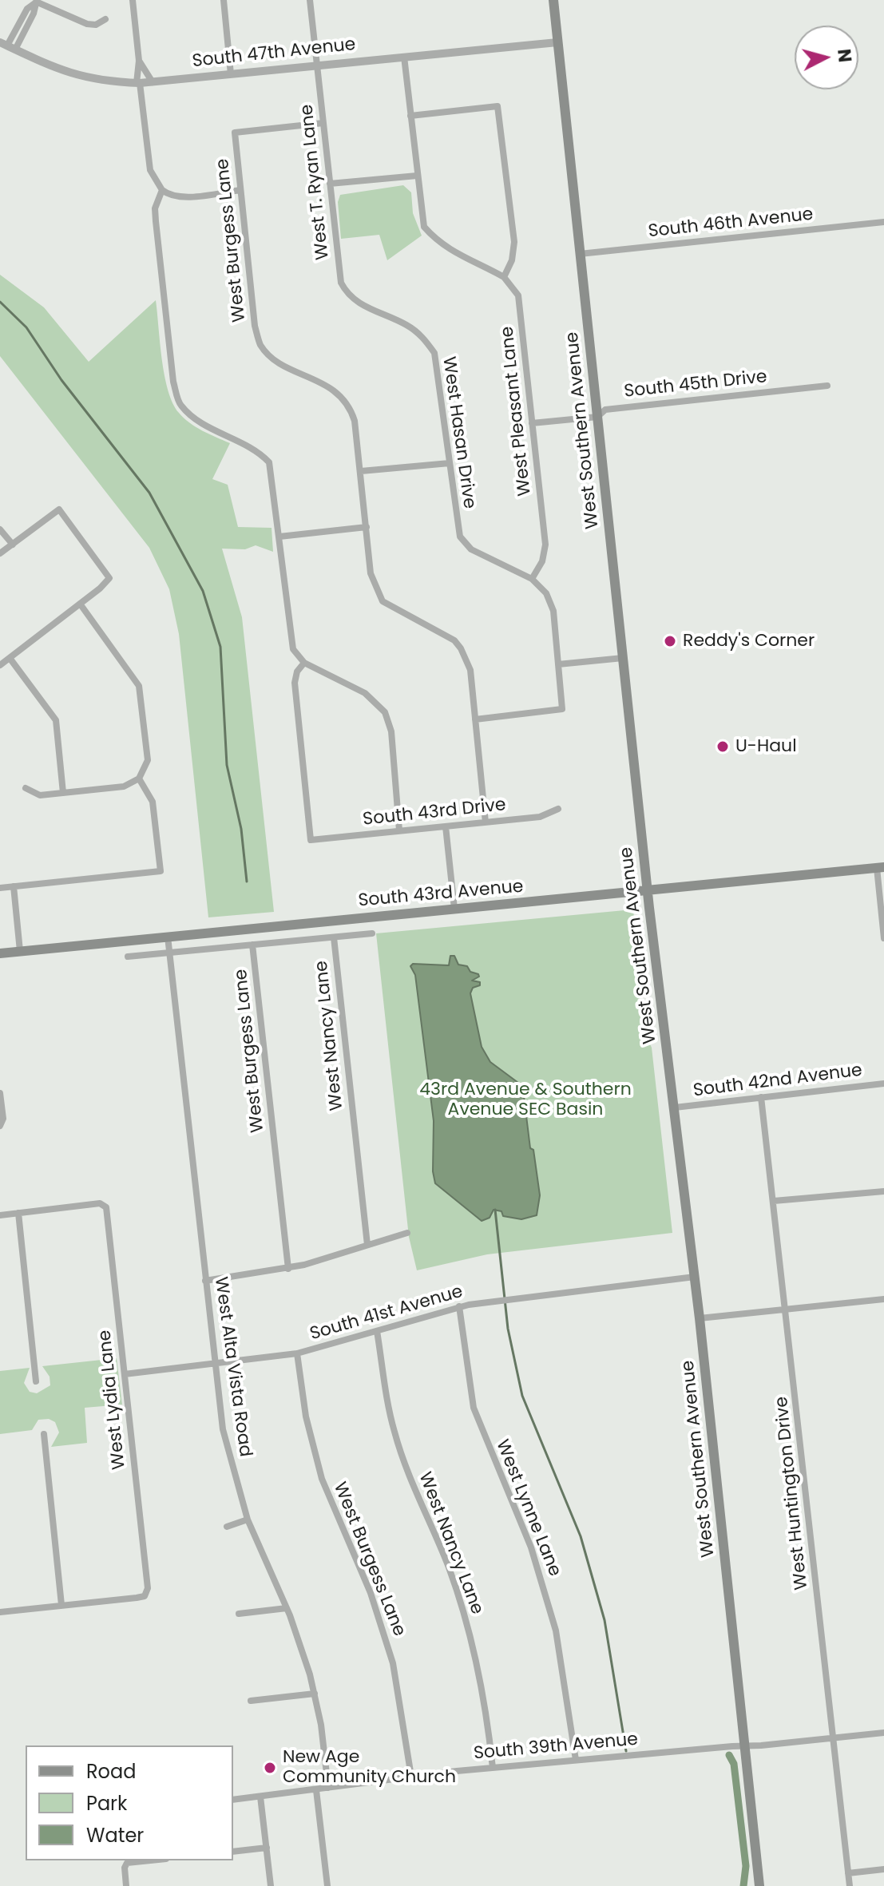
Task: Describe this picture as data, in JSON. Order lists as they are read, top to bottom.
{
  "streets": {
    "main road": ["West Southern Avenue", "South 43rd Avenue"],
    "street": [
      "South 47th Avenue",
      "West T. Ryan Lane",
      "South 46th Avenue",
      "West Burgess Lane",
      "South 45th Drive",
      "West Pleasant Lane",
      "West Hasan Drive",
      "South 43rd Drive",
      "West Nancy Lane",
      "South 42nd Avenue",
      "South 41st Avenue",
      "West Alta Vista Road",
      "West Lydia Lane",
      "West Huntington Drive",
      "West Lynne Lane",
      "South 39th Avenue"
    ]
  },
  "crossings": [
    ["South 47th Avenue", "West T. Ryan Lane"],
    ["South 47th Avenue", "West Southern Avenue"],
    ["West T. Ryan Lane", "West Burgess Lane"],
    ["West T. Ryan Lane", "West Hasan Drive"],
    ["South 46th Avenue", "West Southern Avenue"],
    ["West Burgess Lane", "South 43rd Avenue"],
    ["West Burgess Lane", "South 41st Avenue"],
    ["West Burgess Lane", "South 39th Avenue"],
    ["South 45th Drive", "West Pleasant Lane"],
    ["South 45th Drive", "West Southern Avenue"],
    ["West Pleasant Lane", "West Hasan Drive"],
    ["West Southern Avenue", "South 43rd Avenue"],
    ["West Southern Avenue", "South 42nd Avenue"],
    ["West Southern Avenue", "South 41st Avenue"],
    ["West Southern Avenue", "South 39th Avenue"],
    ["South 43rd Avenue", "West Nancy Lane"],
    ["South 43rd Avenue", "West Alta Vista Road"],
    ["West Nancy Lane", "South 41st Avenue"],
    ["West Nancy Lane", "South 39th Avenue"],
    ["South 42nd Avenue", "West Huntington Drive"],
    ["South 41st Avenue", "West Alta Vista Road"],
    ["South 41st Avenue", "West Lydia Lane"],
    ["South 41st Avenue", "West Lynne Lane"],
    ["West Alta Vista Road", "South 39th Avenue"],
    ["West Huntington Drive", "South 39th Avenue"],
    ["West Lynne Lane", "South 39th Avenue"]
  ],
  "parks": ["43rd Avenue & Southern Avenue SEC Basin"],
  "places": ["Reddy's Corner", "U-Haul", "New Age Community Church"],
  "legend": ["Road", "Park", "Water"],
  "north": "right"
}
